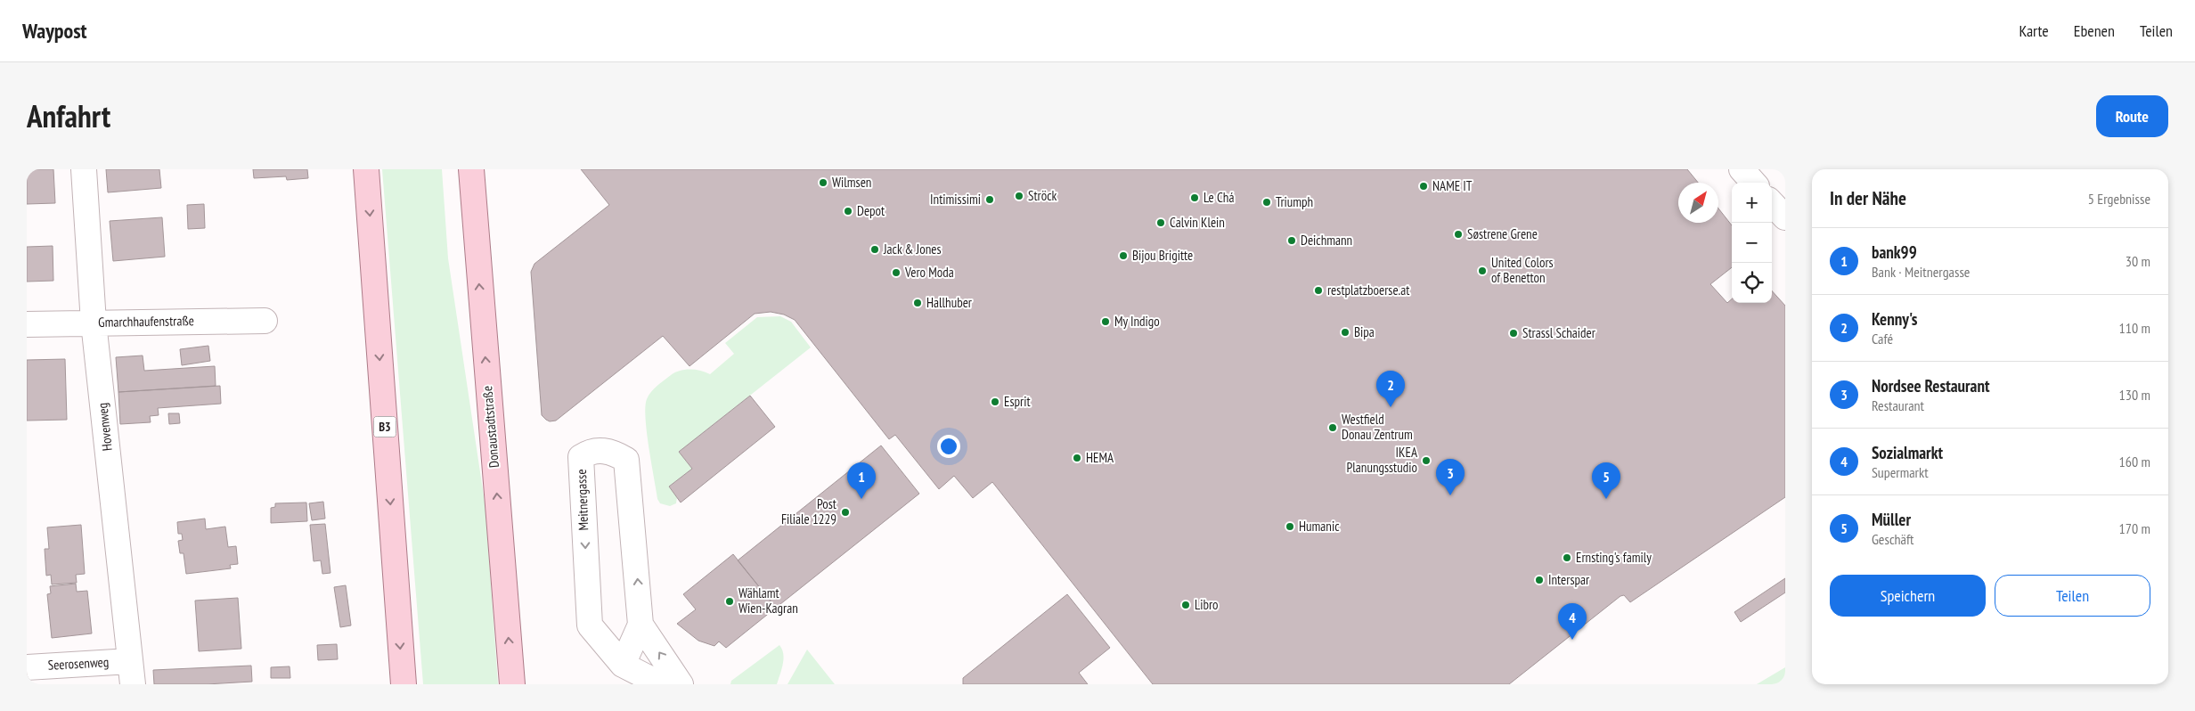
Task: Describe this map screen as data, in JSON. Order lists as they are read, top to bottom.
{
  "streets": {
    "main road": ["B3", "Donaustadtstraße"],
    "street": [
      "Gmarchhaufenstraße",
      "Hovenweg",
      "Meitnergasse",
      "Seerosenweg"
    ]
  },
  "crossings": [
    ["Gmarchhaufenstraße", "Hovenweg"],
    ["Hovenweg", "Seerosenweg"]
  ],
  "places": [
    "Wilmsen",
    "NAME IT",
    "Ströck",
    "Le Chá",
    "Intimissimi",
    "Triumph",
    "Depot",
    "Calvin Klein",
    "Søstrene Grene",
    "Deichmann",
    "Jack & Jones",
    "Bijou Brigitte",
    "United Colors of Benetton",
    "Vero Moda",
    "restplatzboerse.at",
    "Hallhuber",
    "My Indigo",
    "Bipa",
    "Strassl Schaider",
    "Esprit",
    "Westfield Donau Zentrum",
    "HEMA",
    "IKEA Planungsstudio",
    "Post Filiale 1229",
    "Humanic",
    "Ernsting's family",
    "Interspar",
    "Wählamt Wien-Kagran",
    "Libro"
  ],
  "north": "top right",
  "page": {
    "header": "Waypost",
    "nav": ["Karte", "Ebenen", "Teilen"],
    "title": "Anfahrt",
    "buttons": [
      "Route",
      ["Speichern", "Teilen"]
    ],
    "heading": ["In der Nähe", "5 Ergebnisse"],
    "map_buttons": ["+", "−"],
    "list": [
      {
        "mark": "1",
        "name": "bank99",
        "note": "Bank · Meitnergasse",
        "value": "30 m"
      },
      {
        "mark": "2",
        "name": "Kenny's",
        "note": "Café",
        "value": "110 m"
      },
      {
        "mark": "3",
        "name": "Nordsee Restaurant",
        "note": "Restaurant",
        "value": "130 m"
      },
      {
        "mark": "4",
        "name": "Sozialmarkt",
        "note": "Supermarkt",
        "value": "160 m"
      },
      {
        "mark": "5",
        "name": "Müller",
        "note": "Geschäft",
        "value": "170 m"
      }
    ],
    "pins": [
      "2",
      "3",
      "1",
      "5",
      "4"
    ]
  }
}
